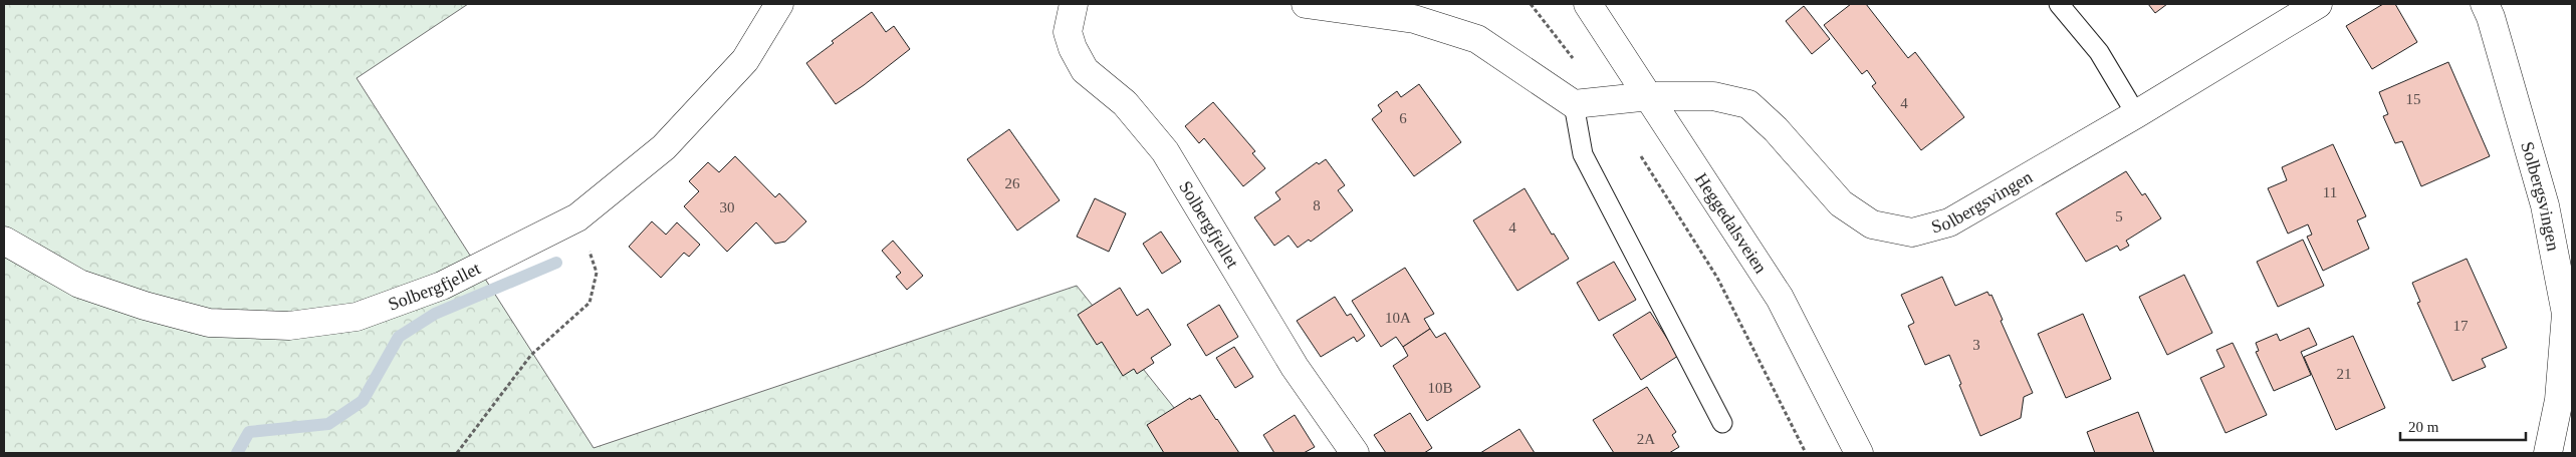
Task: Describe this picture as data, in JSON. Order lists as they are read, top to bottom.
{
  "streets": {
    "street": ["Solbergsvingen", "Heggedalsveien", "Solbergfjellet"]
  },
  "crossings": [
    ["Solbergsvingen", "Heggedalsveien"]
  ],
  "house_numbers": [
    "15",
    "4",
    "6",
    "26",
    "11",
    "8",
    "30",
    "5",
    "4",
    "10A",
    "17",
    "3",
    "21",
    "10B",
    "2A"
  ],
  "scale_bar": "20 m"
}
